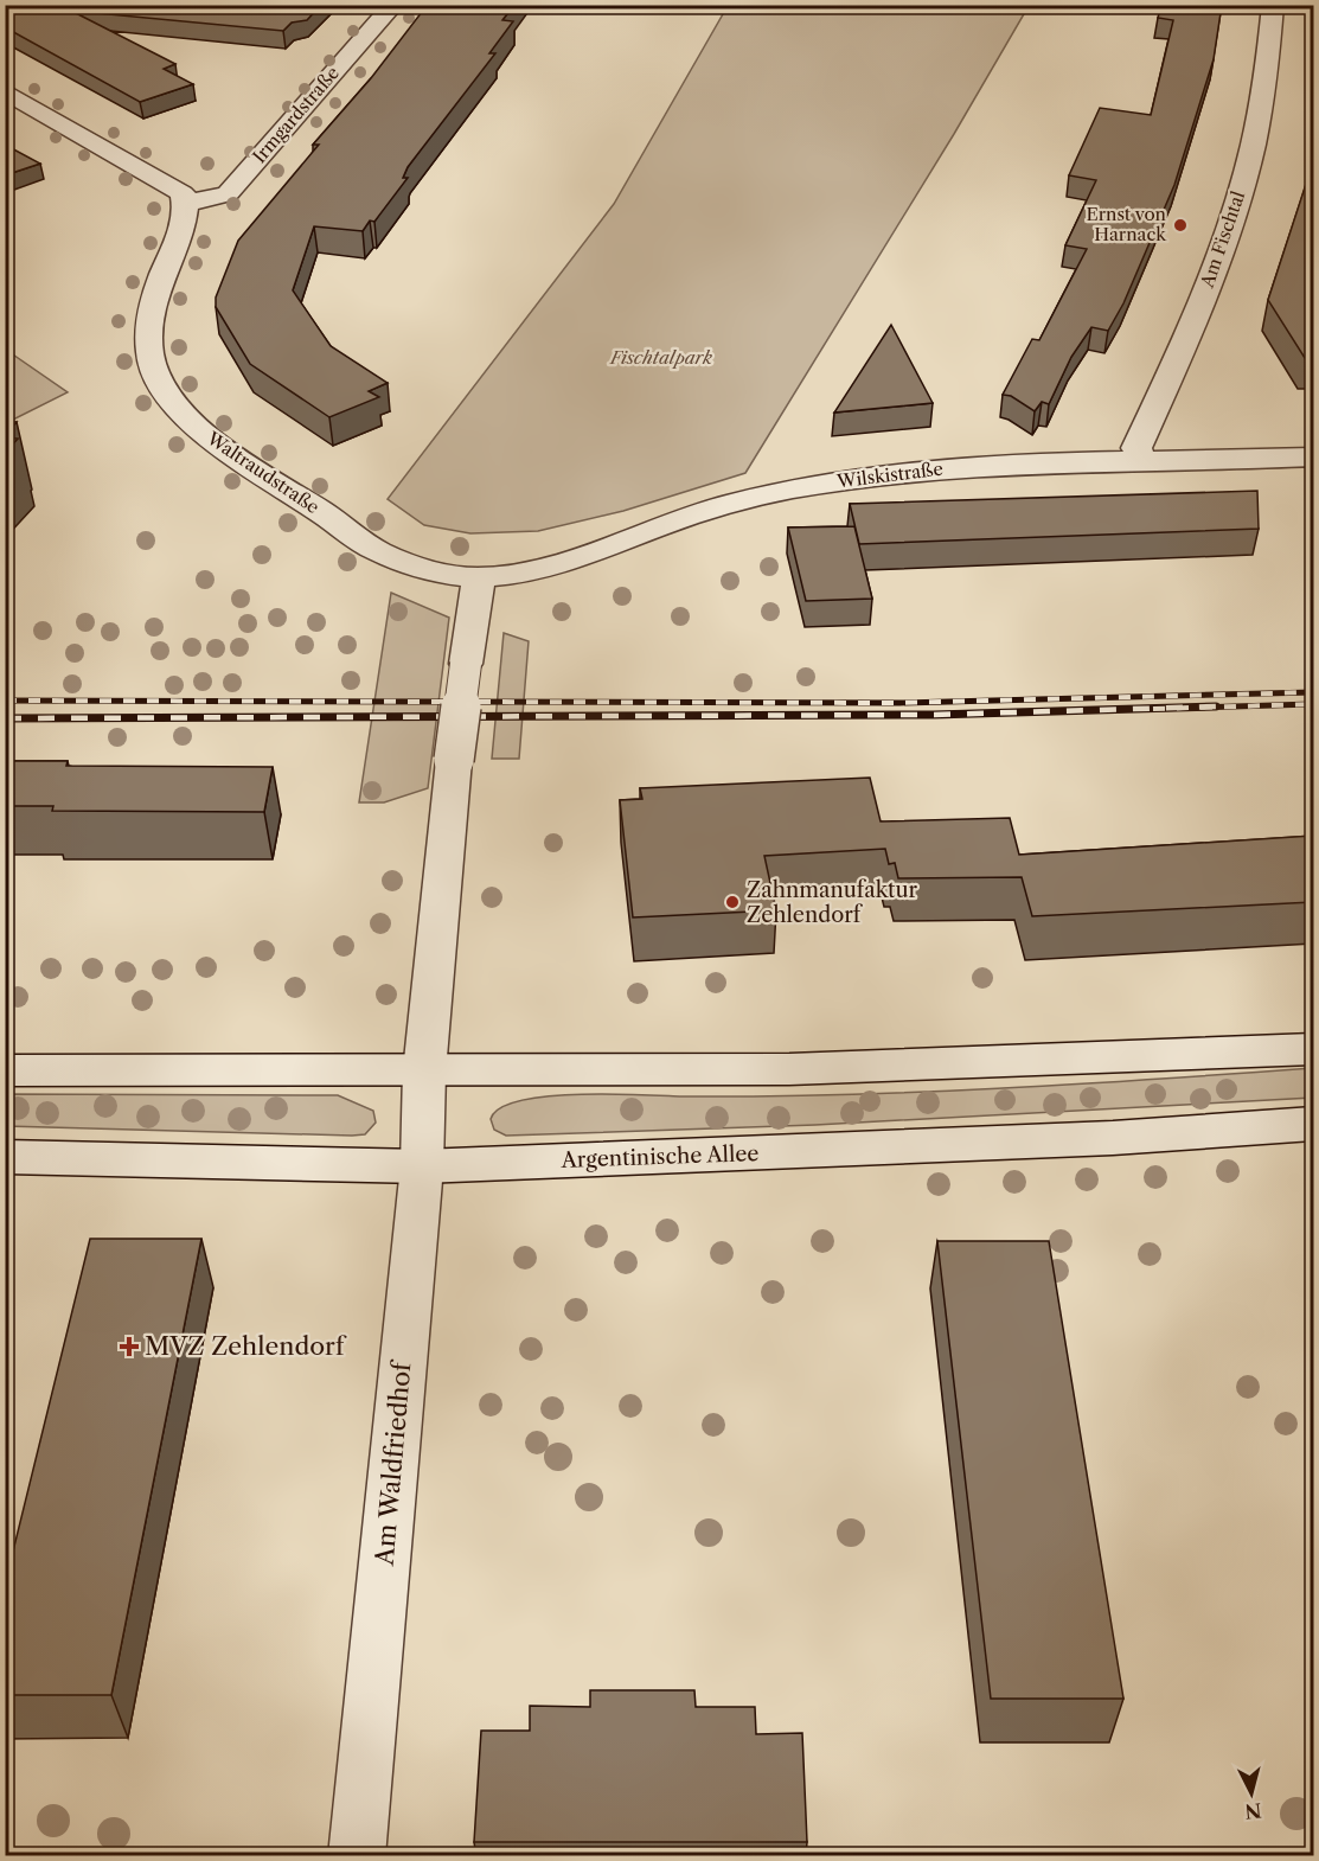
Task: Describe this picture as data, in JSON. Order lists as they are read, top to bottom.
{
  "streets": {
    "street": [
      "Irmgardstraße",
      "Am Fischtal",
      "Waltraudstraße",
      "Wilskistraße",
      "Argentinische Allee",
      "Am Waldfriedhof"
    ]
  },
  "crossings": [
    ["Irmgardstraße", "Waltraudstraße"],
    ["Am Fischtal", "Wilskistraße"],
    ["Waltraudstraße", "Wilskistraße"],
    ["Argentinische Allee", "Am Waldfriedhof"]
  ],
  "parks": ["Fischtalpark"],
  "places": {
    "other": ["Ernst von Harnack", "Zahnmanufaktur Zehlendorf"],
    "health": ["MVZ Zehlendorf"]
  },
  "north": "bottom"
}
